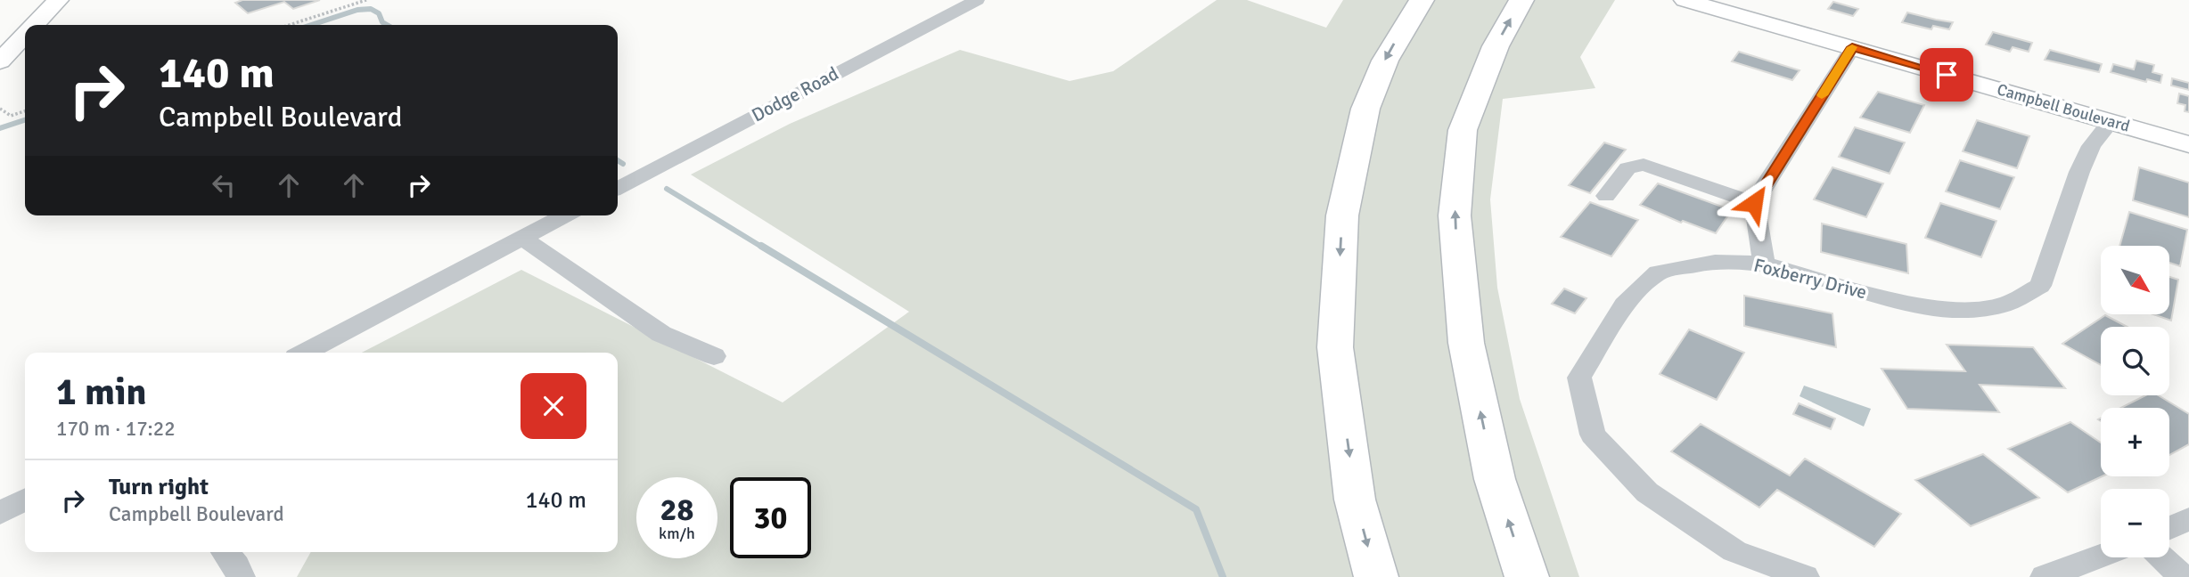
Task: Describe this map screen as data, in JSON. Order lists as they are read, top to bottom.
{
  "streets": {
    "main road": ["Campbell Boulevard"],
    "street": ["Dodge Road", "Foxberry Drive"]
  },
  "crossings": [
    ["Campbell Boulevard", "Foxberry Drive"]
  ],
  "north": "bottom right",
  "page": {
    "turn": ["140 m", "Campbell Boulevard"],
    "map_buttons": ["+", "−"],
    "heading": ["1 min", "170 m · 17:22"],
    "list": [
      {
        "name": "Turn right",
        "note": "Campbell Boulevard",
        "value": "140 m"
      }
    ],
    "speed": "28 km/h",
    "limit": "30"
  }
}
